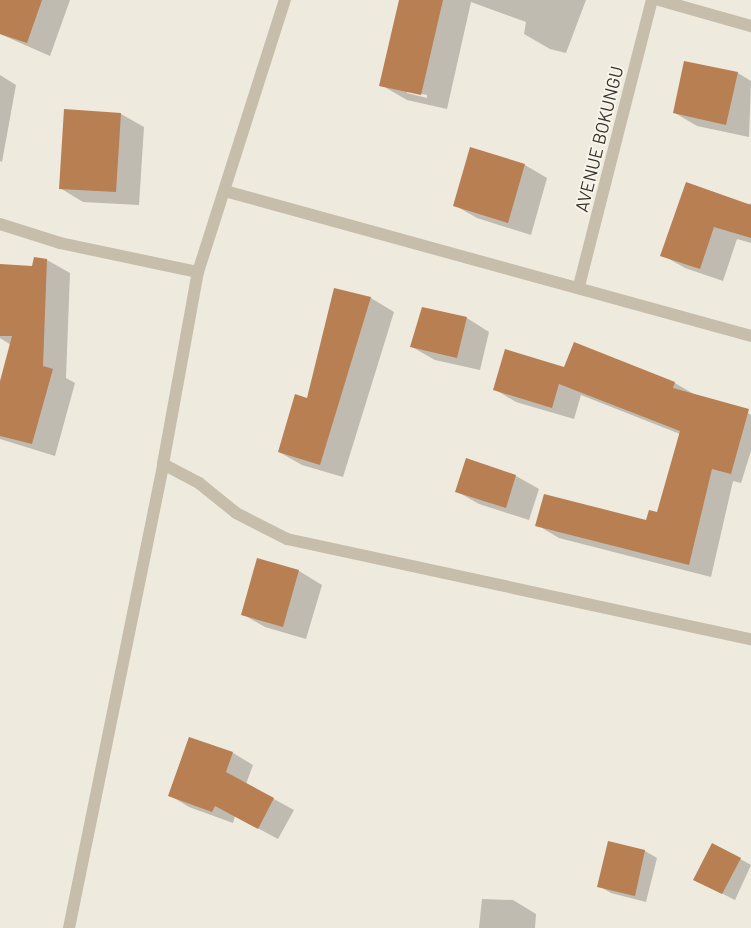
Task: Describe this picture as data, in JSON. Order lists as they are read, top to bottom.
{
  "streets": {
    "street": ["AVENUE BOKUNGU"]
  }
}
